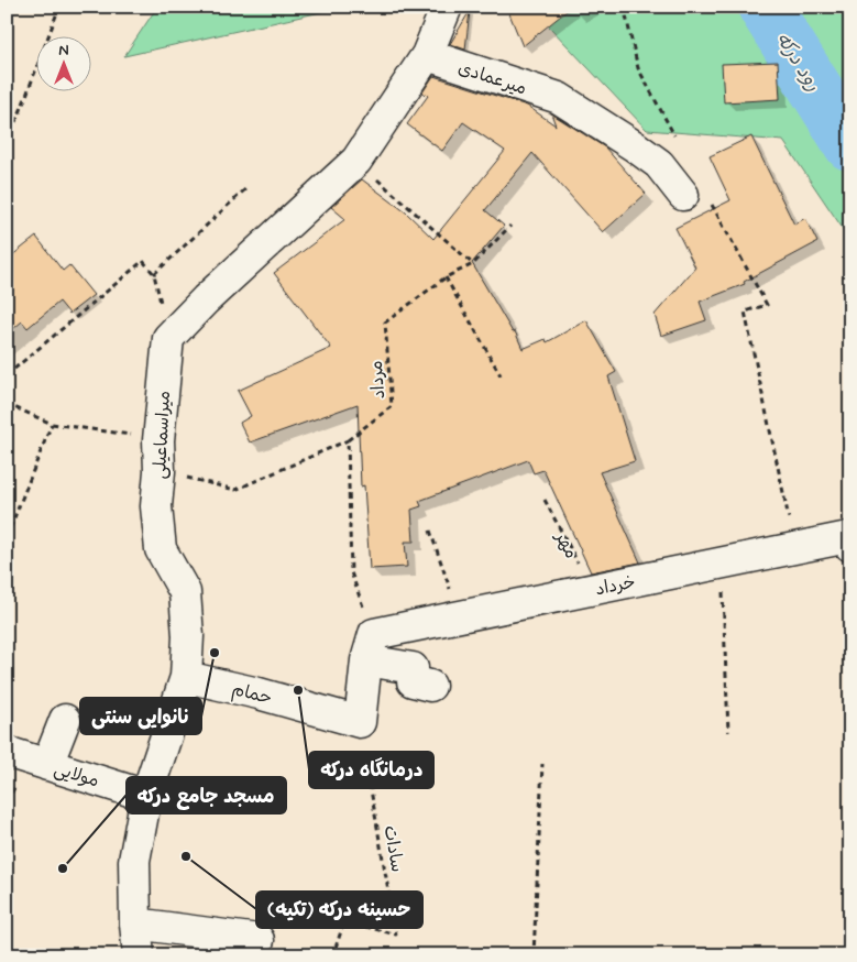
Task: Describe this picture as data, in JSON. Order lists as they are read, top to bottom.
{
  "streets": {
    "street": [
      "میرعمادی",
      "میراسماعیلی",
      "خرداد",
      "حمام",
      "مولایی"
    ],
    "path": ["مرداد", "مهر", "سادات"]
  },
  "crossings": [
    ["میراسماعیلی", "حمام"],
    ["میراسماعیلی", "مولایی"],
    ["مهر", "خرداد"],
    ["حمام", "سادات"]
  ],
  "water": ["رود درکه"],
  "places": [
    "نانوایی سنتی",
    "درمانگاه درکه",
    "حسینه درکه (تکیه)",
    "مسجد جامع درکه"
  ],
  "north": "top"
}
